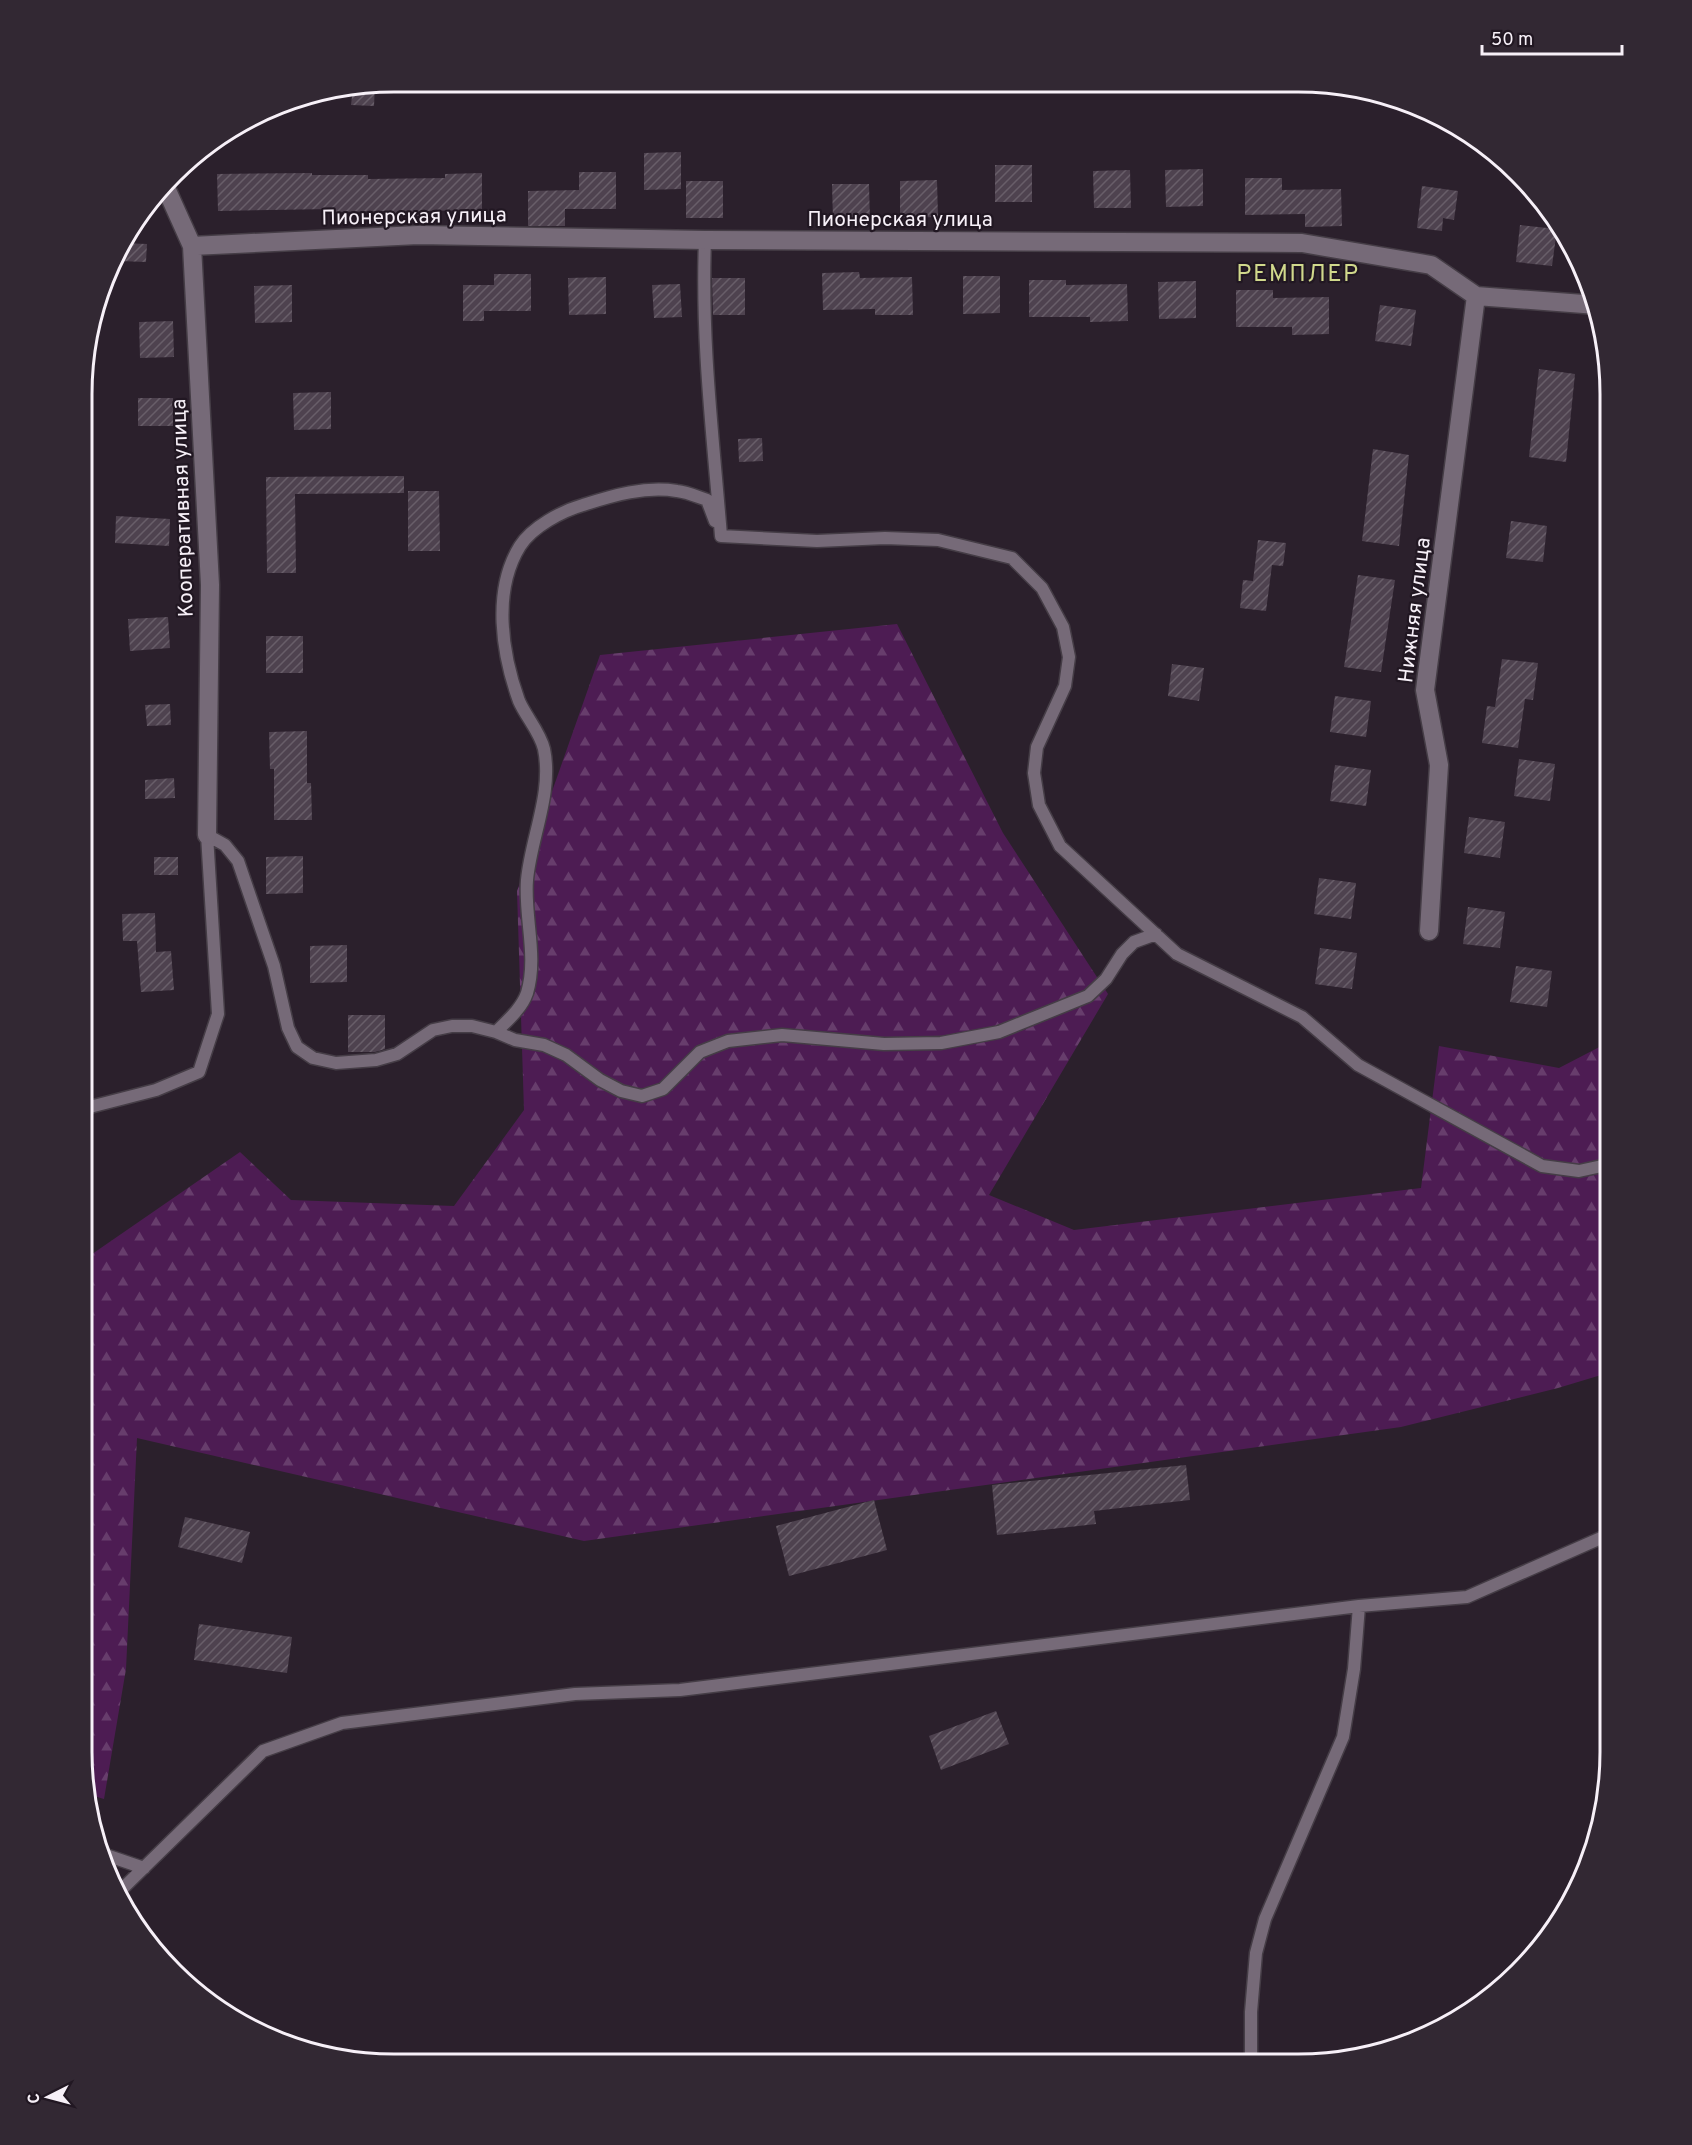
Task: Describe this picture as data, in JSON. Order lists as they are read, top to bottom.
{
  "streets": {
    "street": ["Пионерская улица", "Кооперативная улица", "Нижняя улица"]
  },
  "crossings": [
    ["Пионерская улица", "Кооперативная улица"],
    ["Пионерская улица", "Нижняя улица"]
  ],
  "districts": ["РЕМПЛЕР"],
  "scale_bar": "50 m",
  "north": "left"
}
